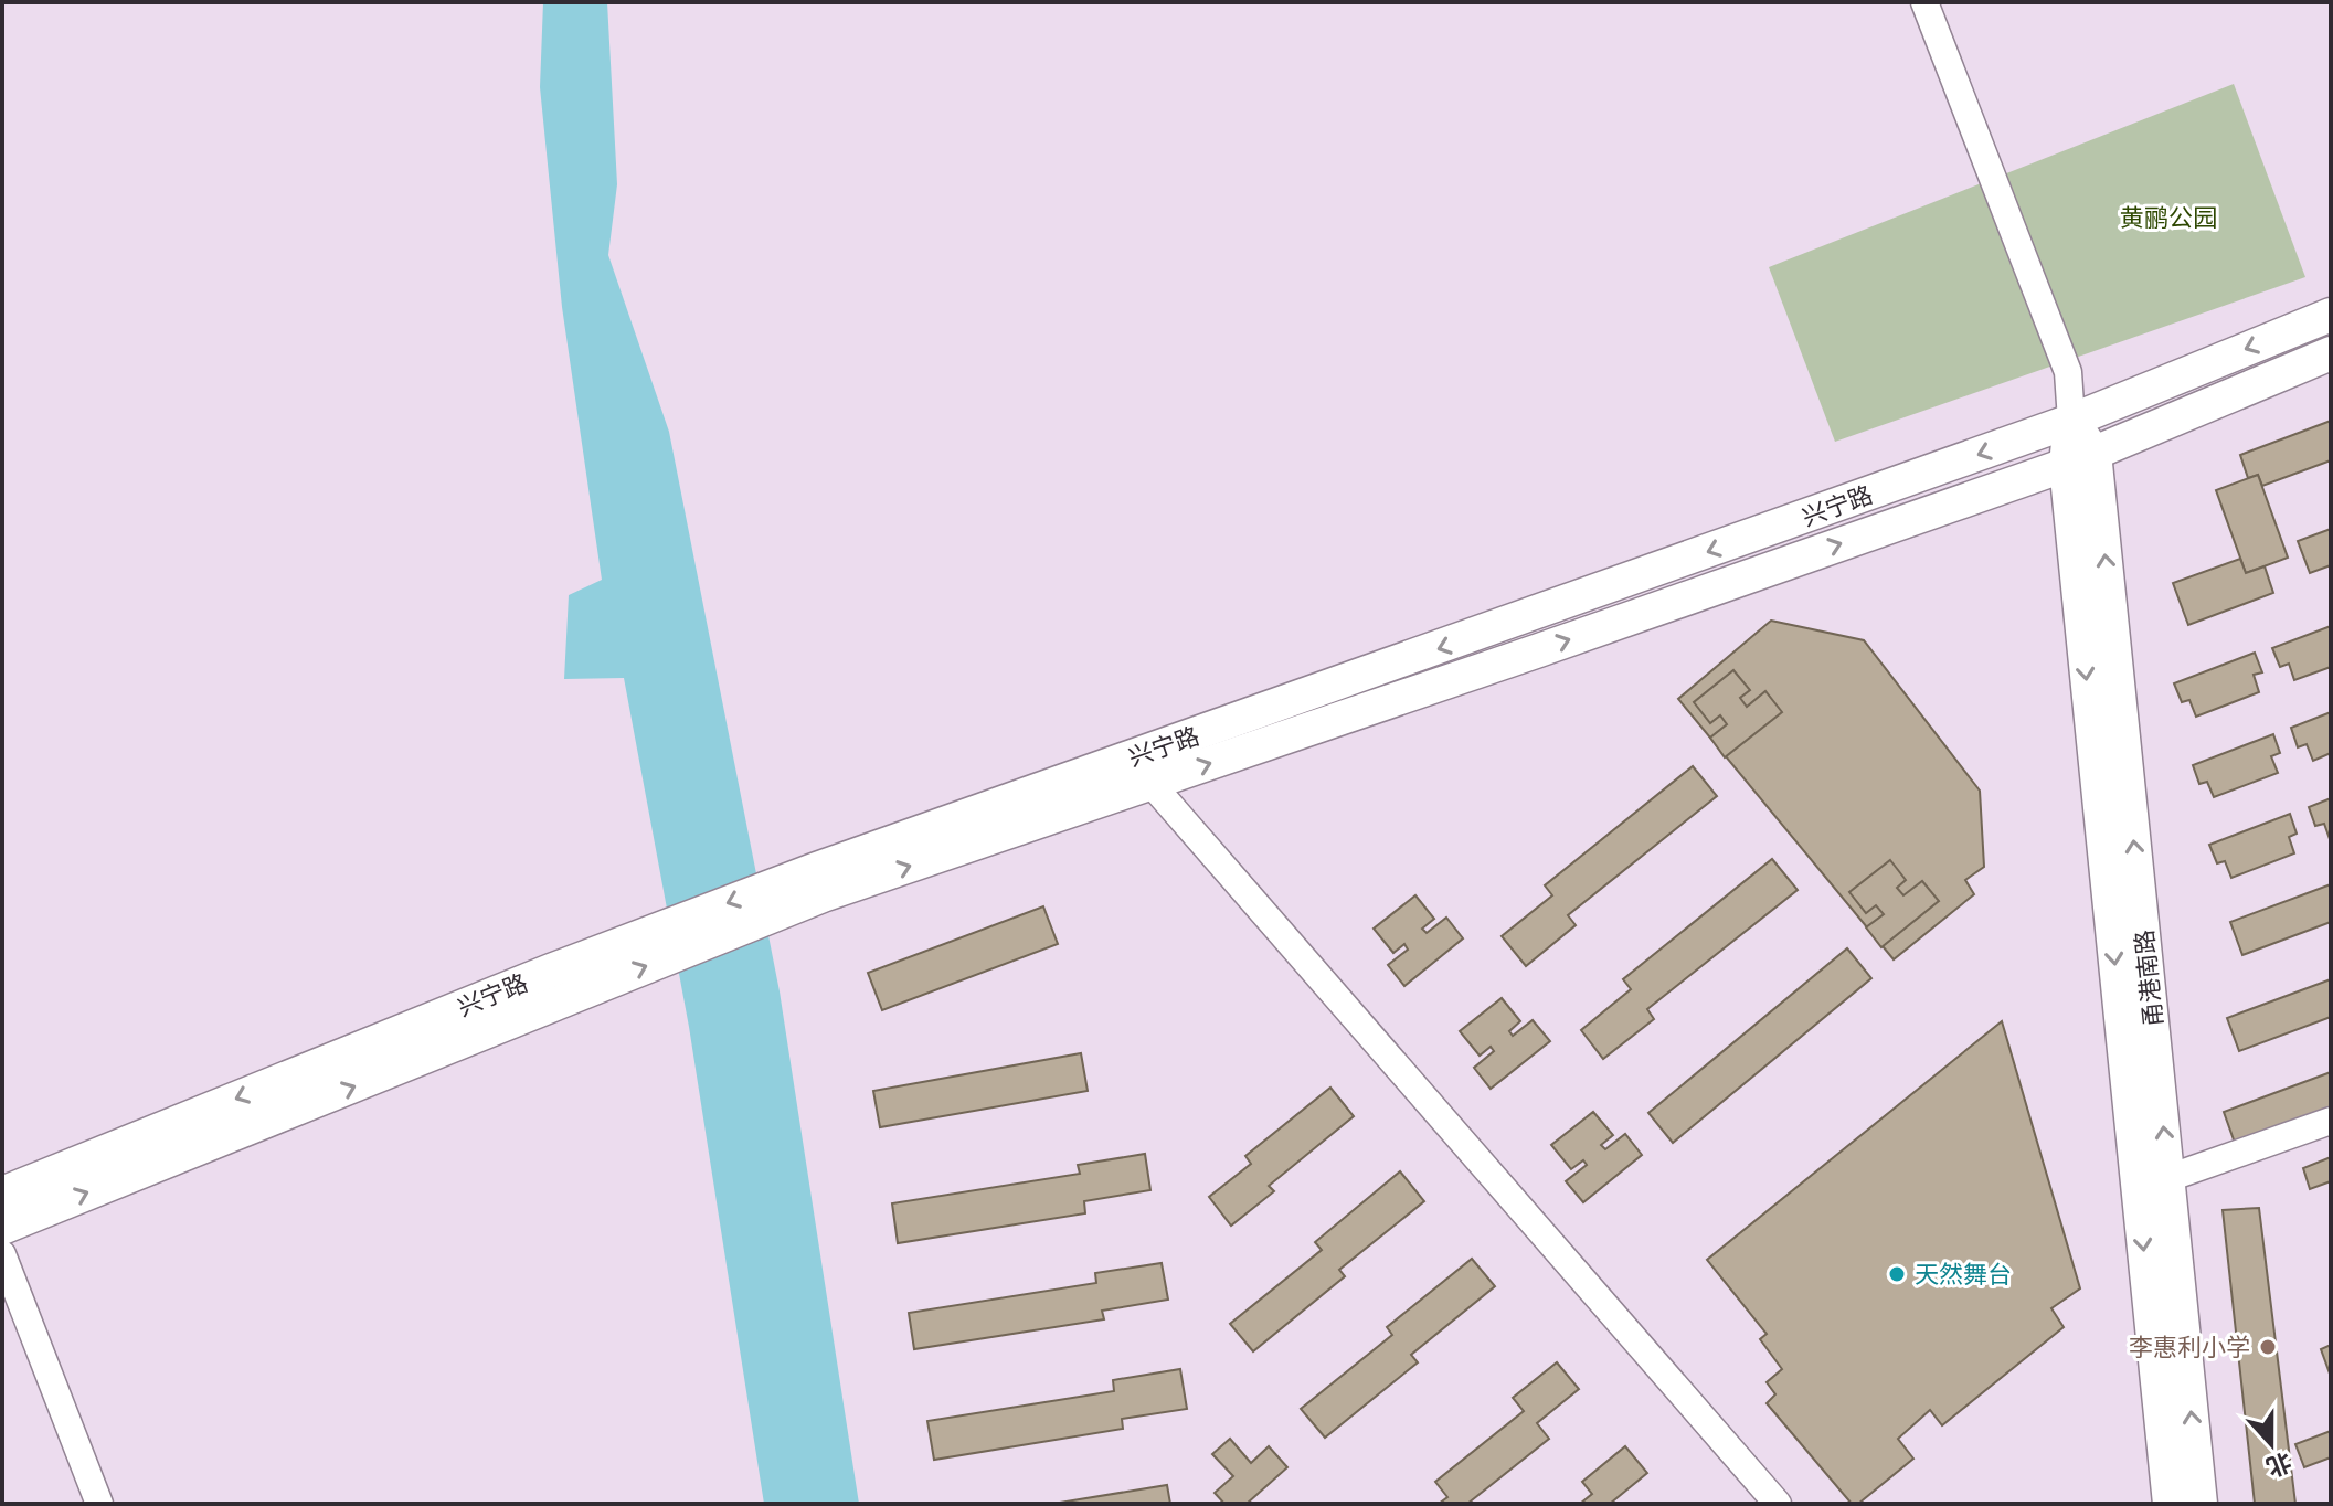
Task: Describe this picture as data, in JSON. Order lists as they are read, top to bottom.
{
  "streets": {
    "main road": ["兴宁路", "甬港南路"]
  },
  "crossings": [
    ["兴宁路", "甬港南路"]
  ],
  "parks": ["黄鹂公园"],
  "places": ["天然舞台", "李惠利小学"],
  "north": "bottom"
}
